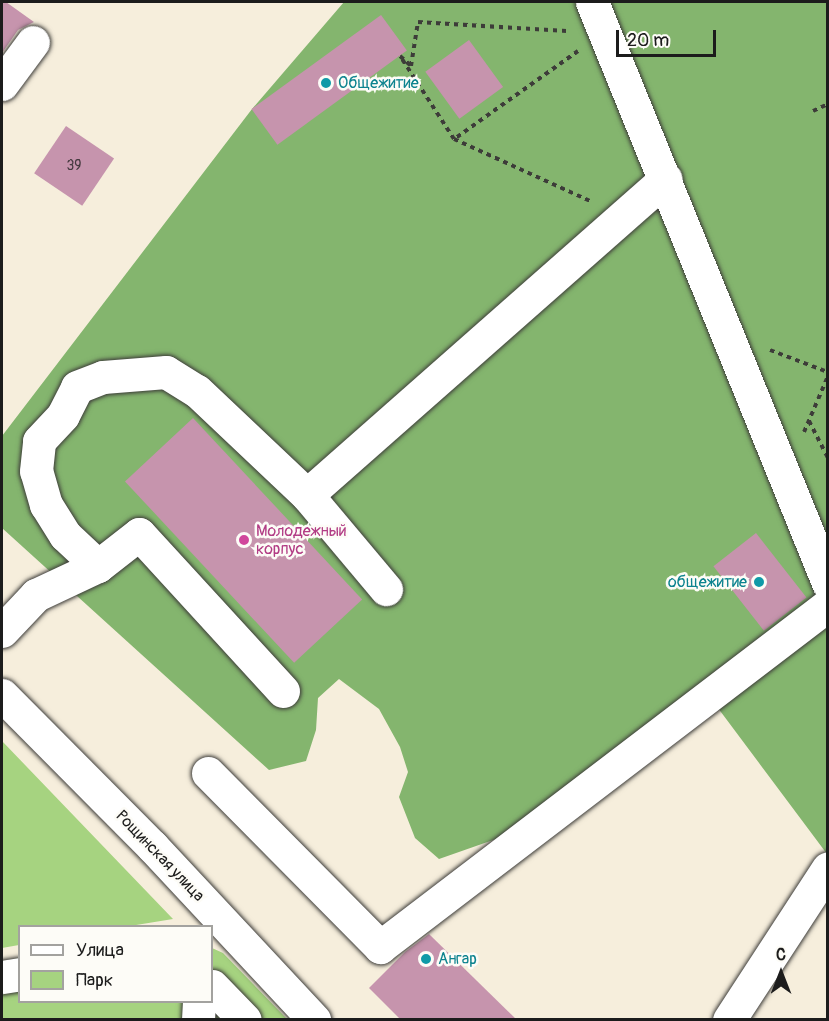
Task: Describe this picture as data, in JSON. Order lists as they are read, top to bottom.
{
  "streets": {
    "street": ["Рощинская улица"]
  },
  "places": [
    "Общежитие",
    "Молодежный корпус",
    "общежитие",
    "Ангар"
  ],
  "house_numbers": ["39"],
  "legend": ["Улица", "Парк"],
  "scale_bar": "20 m",
  "north": "top"
}
